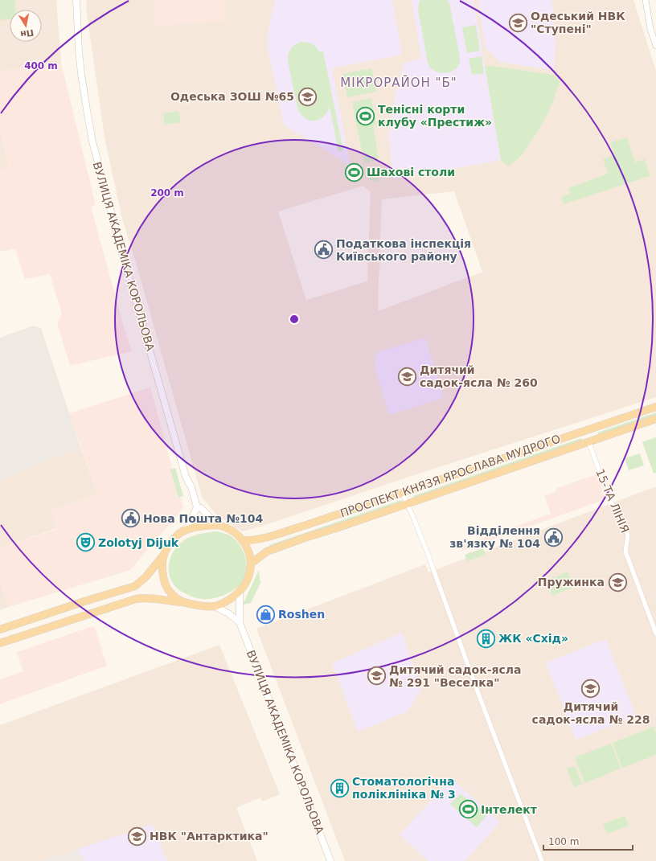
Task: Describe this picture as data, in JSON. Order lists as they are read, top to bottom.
{
  "streets": {
    "main road": ["ВУЛИЦЯ АКАДЕМІКА КОРОЛЬОВА", "ПРОСПЕКТ КНЯЗЯ ЯРОСЛАВА МУДРОГО"],
    "street": ["15-ТА ЛІНІЯ"]
  },
  "crossings": [
    ["ВУЛИЦЯ АКАДЕМІКА КОРОЛЬОВА", "ПРОСПЕКТ КНЯЗЯ ЯРОСЛАВА МУДРОГО"],
    ["ПРОСПЕКТ КНЯЗЯ ЯРОСЛАВА МУДРОГО", "15-ТА ЛІНІЯ"]
  ],
  "districts": ["МІКРОРАЙОН \"Б\""],
  "places": {
    "school or university": [
      "Одеський НВК \"Ступені\"",
      "Одеська ЗОШ №65",
      "Дитячий садок-ясла № 260",
      "Пружинка",
      "Дитячий садок-ясла № 291 \"Веселка\"",
      "Дитячий садок-ясла № 228",
      "НВК \"Антарктика\""
    ],
    "sports": ["Тенісні корти клубу «Престиж»", "Шахові столи", "Інтелект"],
    "public building": ["Податкова інспекція Київського району", "Нова Пошта №104", "Відділення зв'язку № 104"],
    "theatre": ["Zolotyj Dijuk"],
    "shop": ["Roshen"],
    "building": ["ЖК «Схід»", "Стоматологічна поліклініка № 3"]
  },
  "scale_bar": "100 m",
  "north": "bottom",
  "rings": ["400 m", "200 m"]
}
